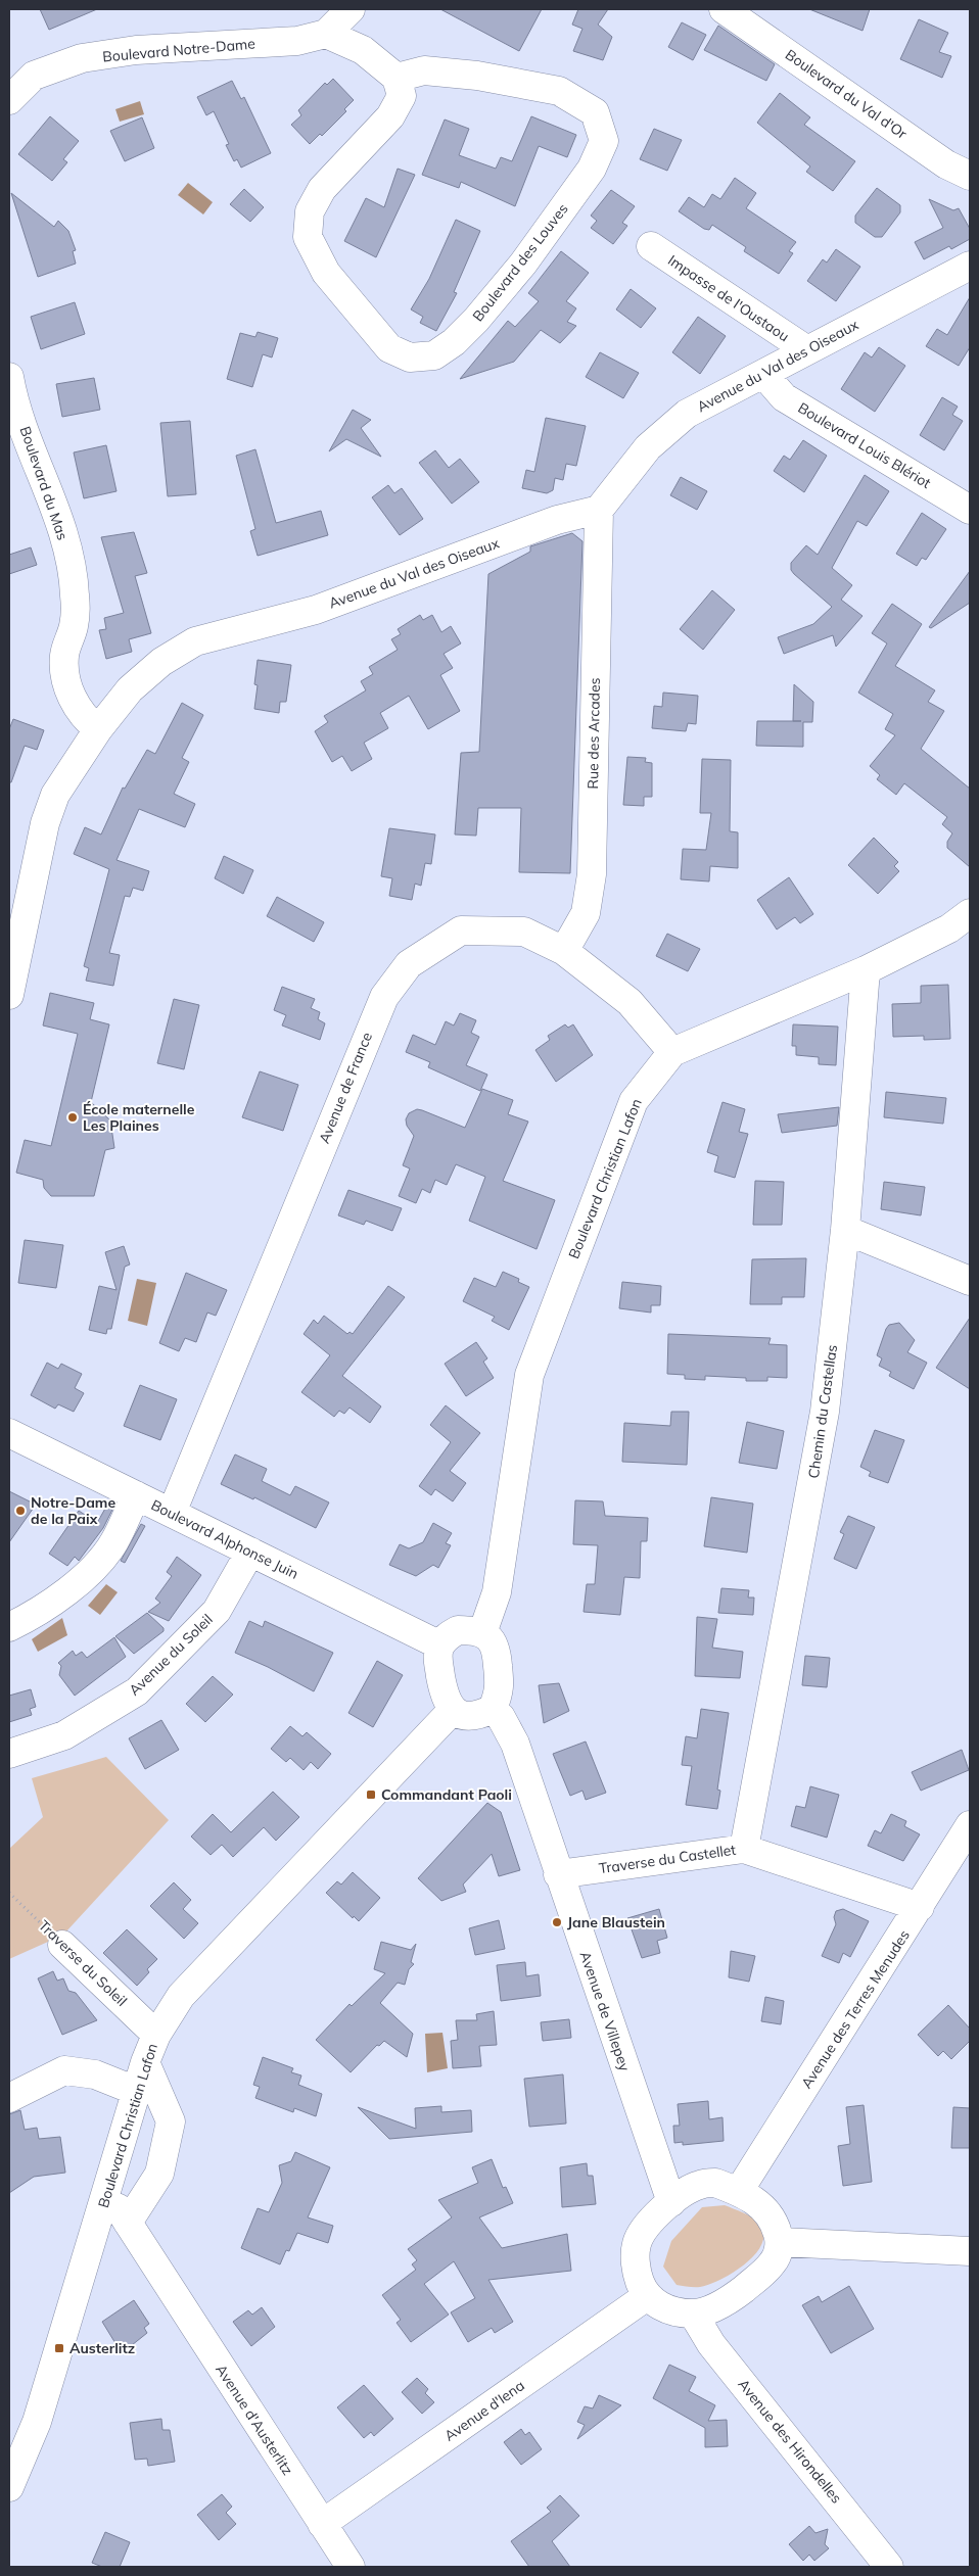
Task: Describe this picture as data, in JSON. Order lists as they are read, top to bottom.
{
  "streets": {
    "street": [
      "Boulevard Notre-Dame",
      "Boulevard du Val d'Or",
      "Boulevard des Louves",
      "Impasse de l'Oustaou",
      "Avenue du Val des Oiseaux",
      "Boulevard Louis Blériot",
      "Boulevard du Mas",
      "Rue des Arcades",
      "Avenue de France",
      "Boulevard Christian Lafon",
      "Chemin du Castellas",
      "Boulevard Alphonse Juin",
      "Avenue du Soleil",
      "Traverse du Castellet",
      "Traverse du Soleil",
      "Avenue des Terres Menudes",
      "Avenue de Villepey",
      "Avenue d'Iena",
      "Avenue d'Austerlitz",
      "Avenue des Hirondelles"
    ]
  },
  "crossings": [
    ["Impasse de l'Oustaou", "Avenue du Val des Oiseaux"],
    ["Avenue du Val des Oiseaux", "Boulevard Louis Blériot"],
    ["Avenue du Val des Oiseaux", "Boulevard du Mas"],
    ["Avenue du Val des Oiseaux", "Rue des Arcades"],
    ["Rue des Arcades", "Avenue de France"],
    ["Avenue de France", "Boulevard Christian Lafon"],
    ["Avenue de France", "Boulevard Alphonse Juin"],
    ["Boulevard Christian Lafon", "Chemin du Castellas"],
    ["Boulevard Christian Lafon", "Boulevard Alphonse Juin"],
    ["Boulevard Christian Lafon", "Traverse du Soleil"],
    ["Boulevard Christian Lafon", "Avenue de Villepey"],
    ["Boulevard Christian Lafon", "Avenue d'Austerlitz"],
    ["Chemin du Castellas", "Traverse du Castellet"],
    ["Boulevard Alphonse Juin", "Avenue du Soleil"],
    ["Boulevard Alphonse Juin", "Avenue de Villepey"],
    ["Traverse du Castellet", "Avenue des Terres Menudes"],
    ["Traverse du Castellet", "Avenue de Villepey"],
    ["Avenue des Terres Menudes", "Avenue de Villepey"],
    ["Avenue des Terres Menudes", "Avenue d'Iena"],
    ["Avenue des Terres Menudes", "Avenue des Hirondelles"],
    ["Avenue de Villepey", "Avenue d'Iena"],
    ["Avenue de Villepey", "Avenue des Hirondelles"],
    ["Avenue d'Iena", "Avenue d'Austerlitz"],
    ["Avenue d'Iena", "Avenue des Hirondelles"]
  ],
  "places": {
    "other": ["École maternelle Les Plaines", "Notre-Dame de la Paix", "Jane Blaustein"],
    "transit": ["Commandant Paoli", "Austerlitz"]
  }
}
